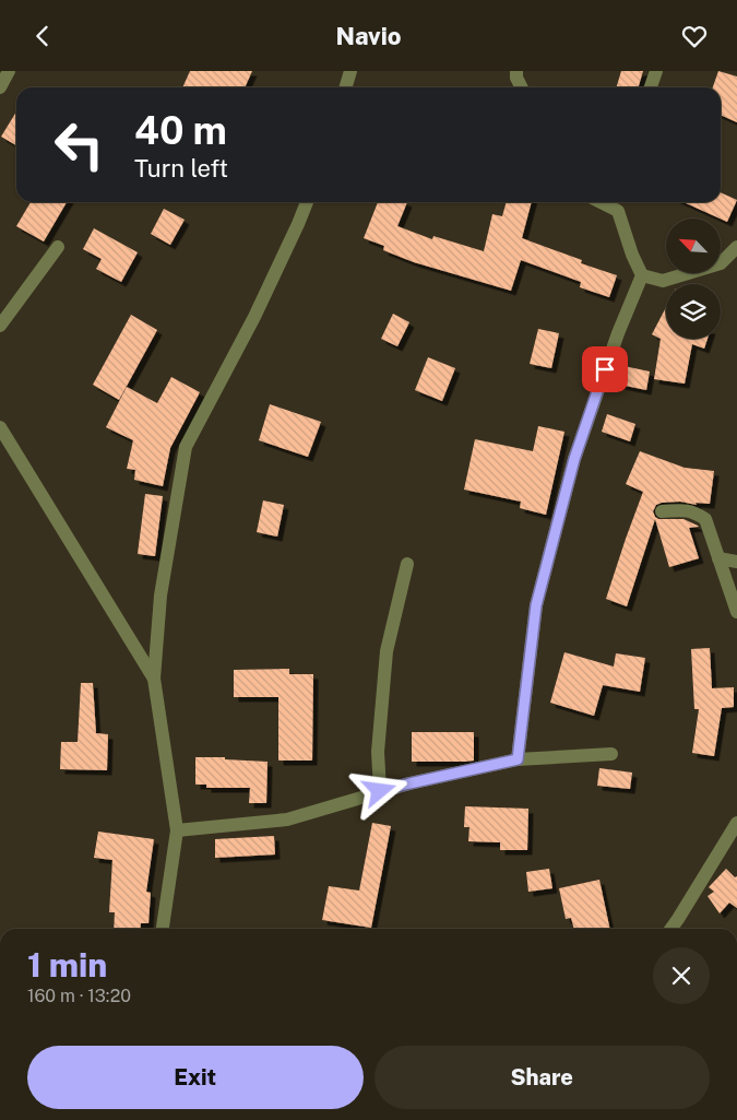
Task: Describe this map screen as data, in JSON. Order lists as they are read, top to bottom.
{
  "north": "top left",
  "page": {
    "header": "Navio",
    "turn": ["40 m", "Turn left"],
    "heading": ["1 min", "160 m · 13:20"],
    "buttons": ["Exit", "Share"]
  }
}
